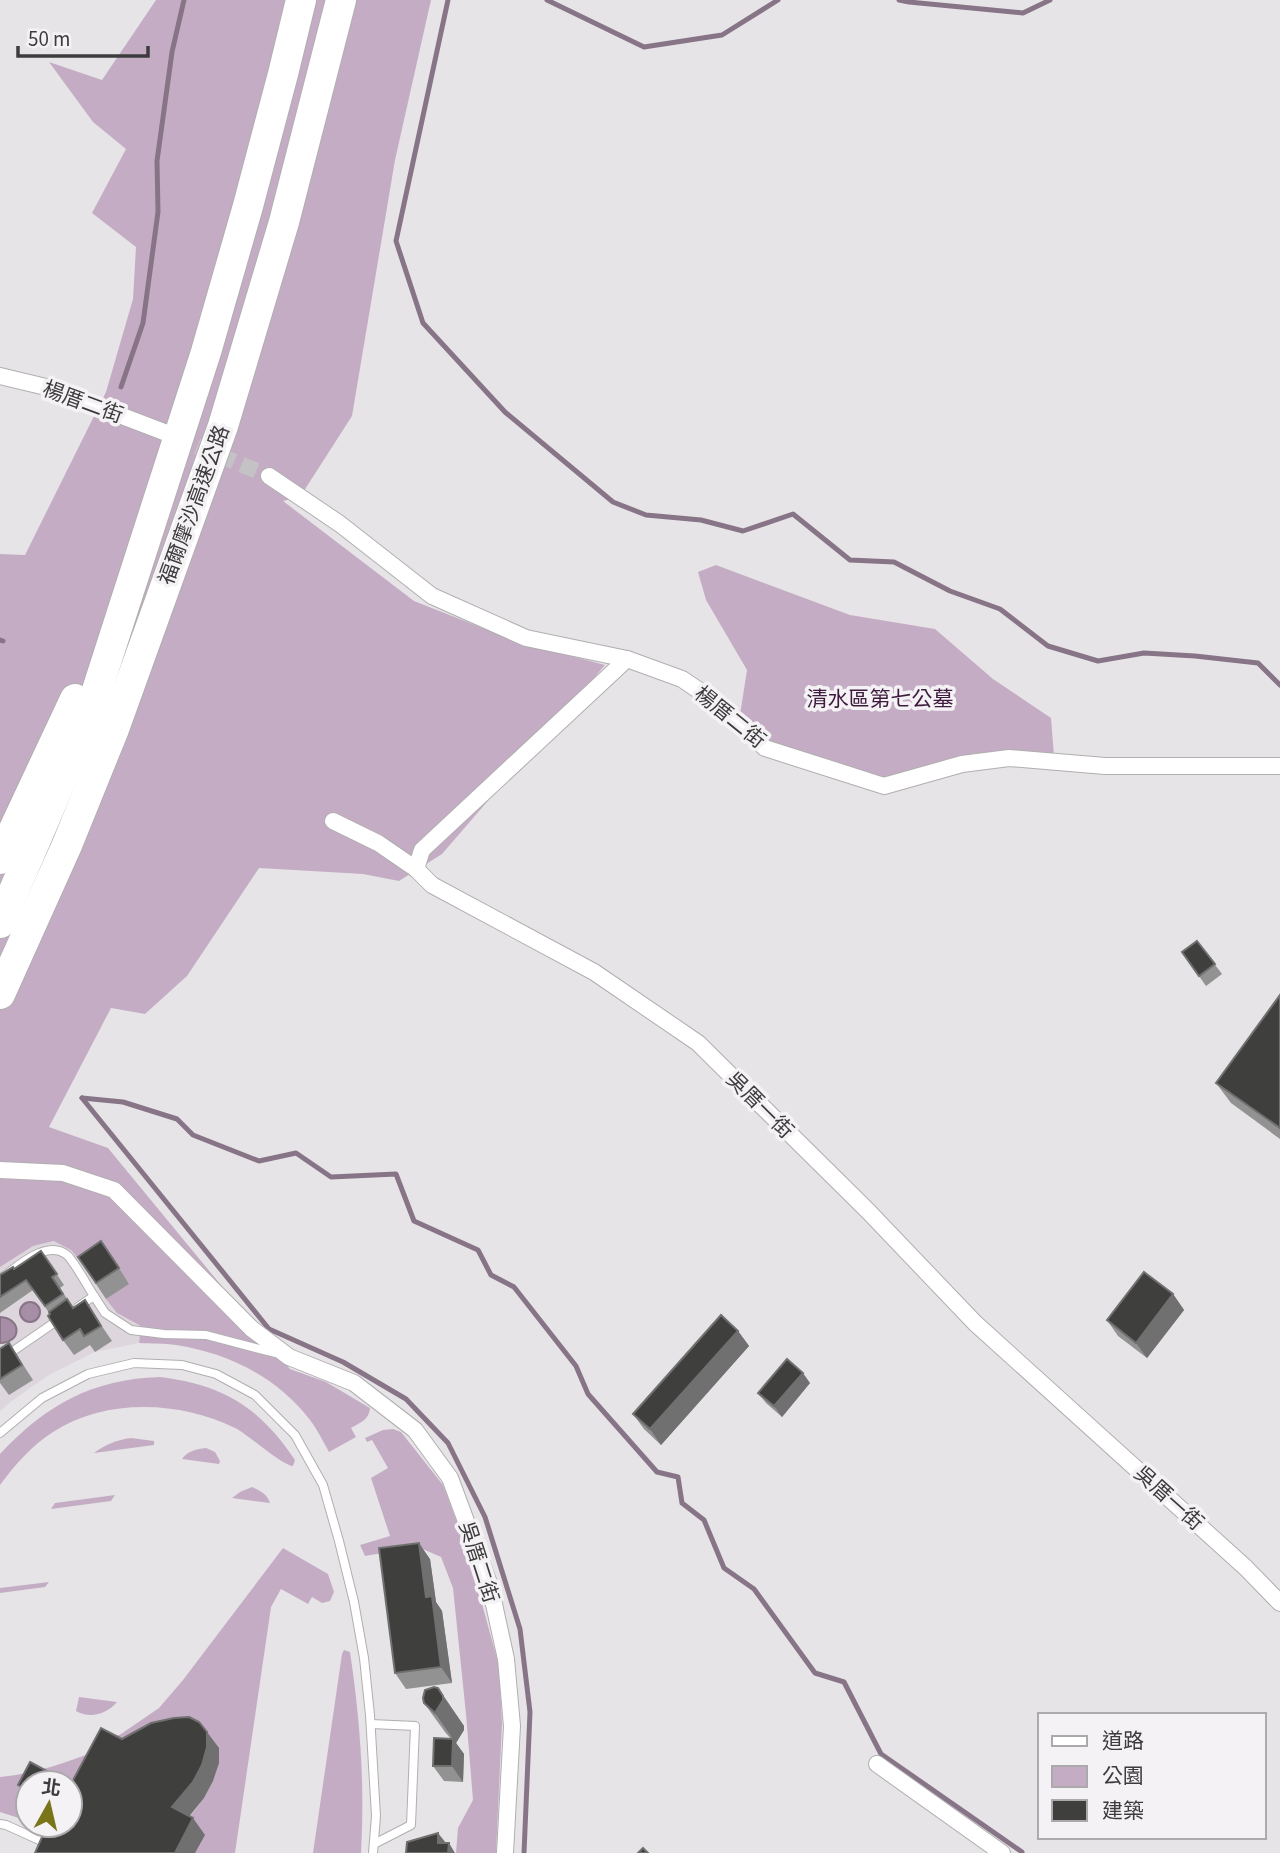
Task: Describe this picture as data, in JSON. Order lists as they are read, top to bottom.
{
  "streets": {
    "highway": ["福爾摩沙高速公路"],
    "street": ["楊厝二街", "吳厝一街", "吳厝二街"]
  },
  "parks": ["清水區第七公墓"],
  "legend": ["道路", "公園", "建築"],
  "scale_bar": "50 m",
  "north": "top"
}
